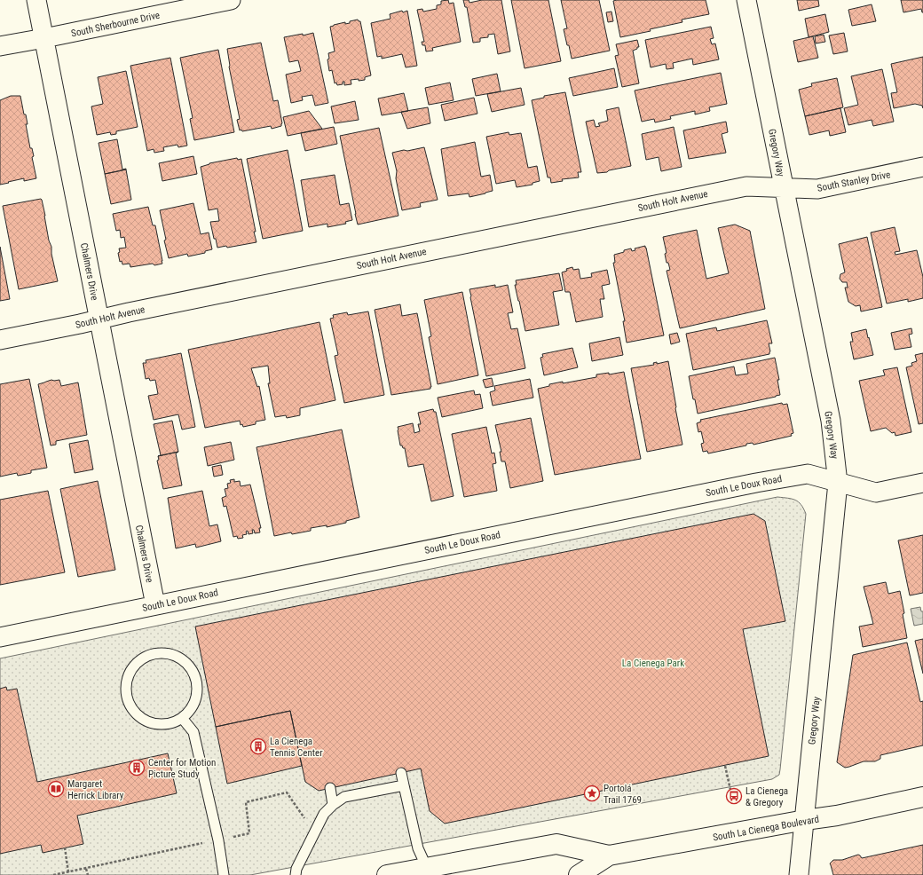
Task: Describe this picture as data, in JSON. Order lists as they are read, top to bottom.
{
  "streets": {
    "main road": ["South La Cienega Boulevard"],
    "street": [
      "South Sherbourne Drive",
      "Gregory Way",
      "South Stanley Drive",
      "South Holt Avenue",
      "Chalmers Drive",
      "South Le Doux Road"
    ]
  },
  "crossings": [
    ["South Sherbourne Drive", "Chalmers Drive"],
    ["Gregory Way", "South Stanley Drive"],
    ["Gregory Way", "South Holt Avenue"],
    ["Gregory Way", "South Le Doux Road"],
    ["Gregory Way", "South La Cienega Boulevard"],
    ["South Stanley Drive", "South Holt Avenue"],
    ["South Holt Avenue", "Chalmers Drive"],
    ["Chalmers Drive", "South Le Doux Road"]
  ],
  "parks": ["La Cienega Park"],
  "places": {
    "building": ["La Cienega Tennis Center", "Center for Motion Picture Study"],
    "library": ["Margaret Herrick Library"],
    "place": ["Portolá Trail 1769"],
    "bus stop": ["La Cienega & Gregory"]
  }
}
